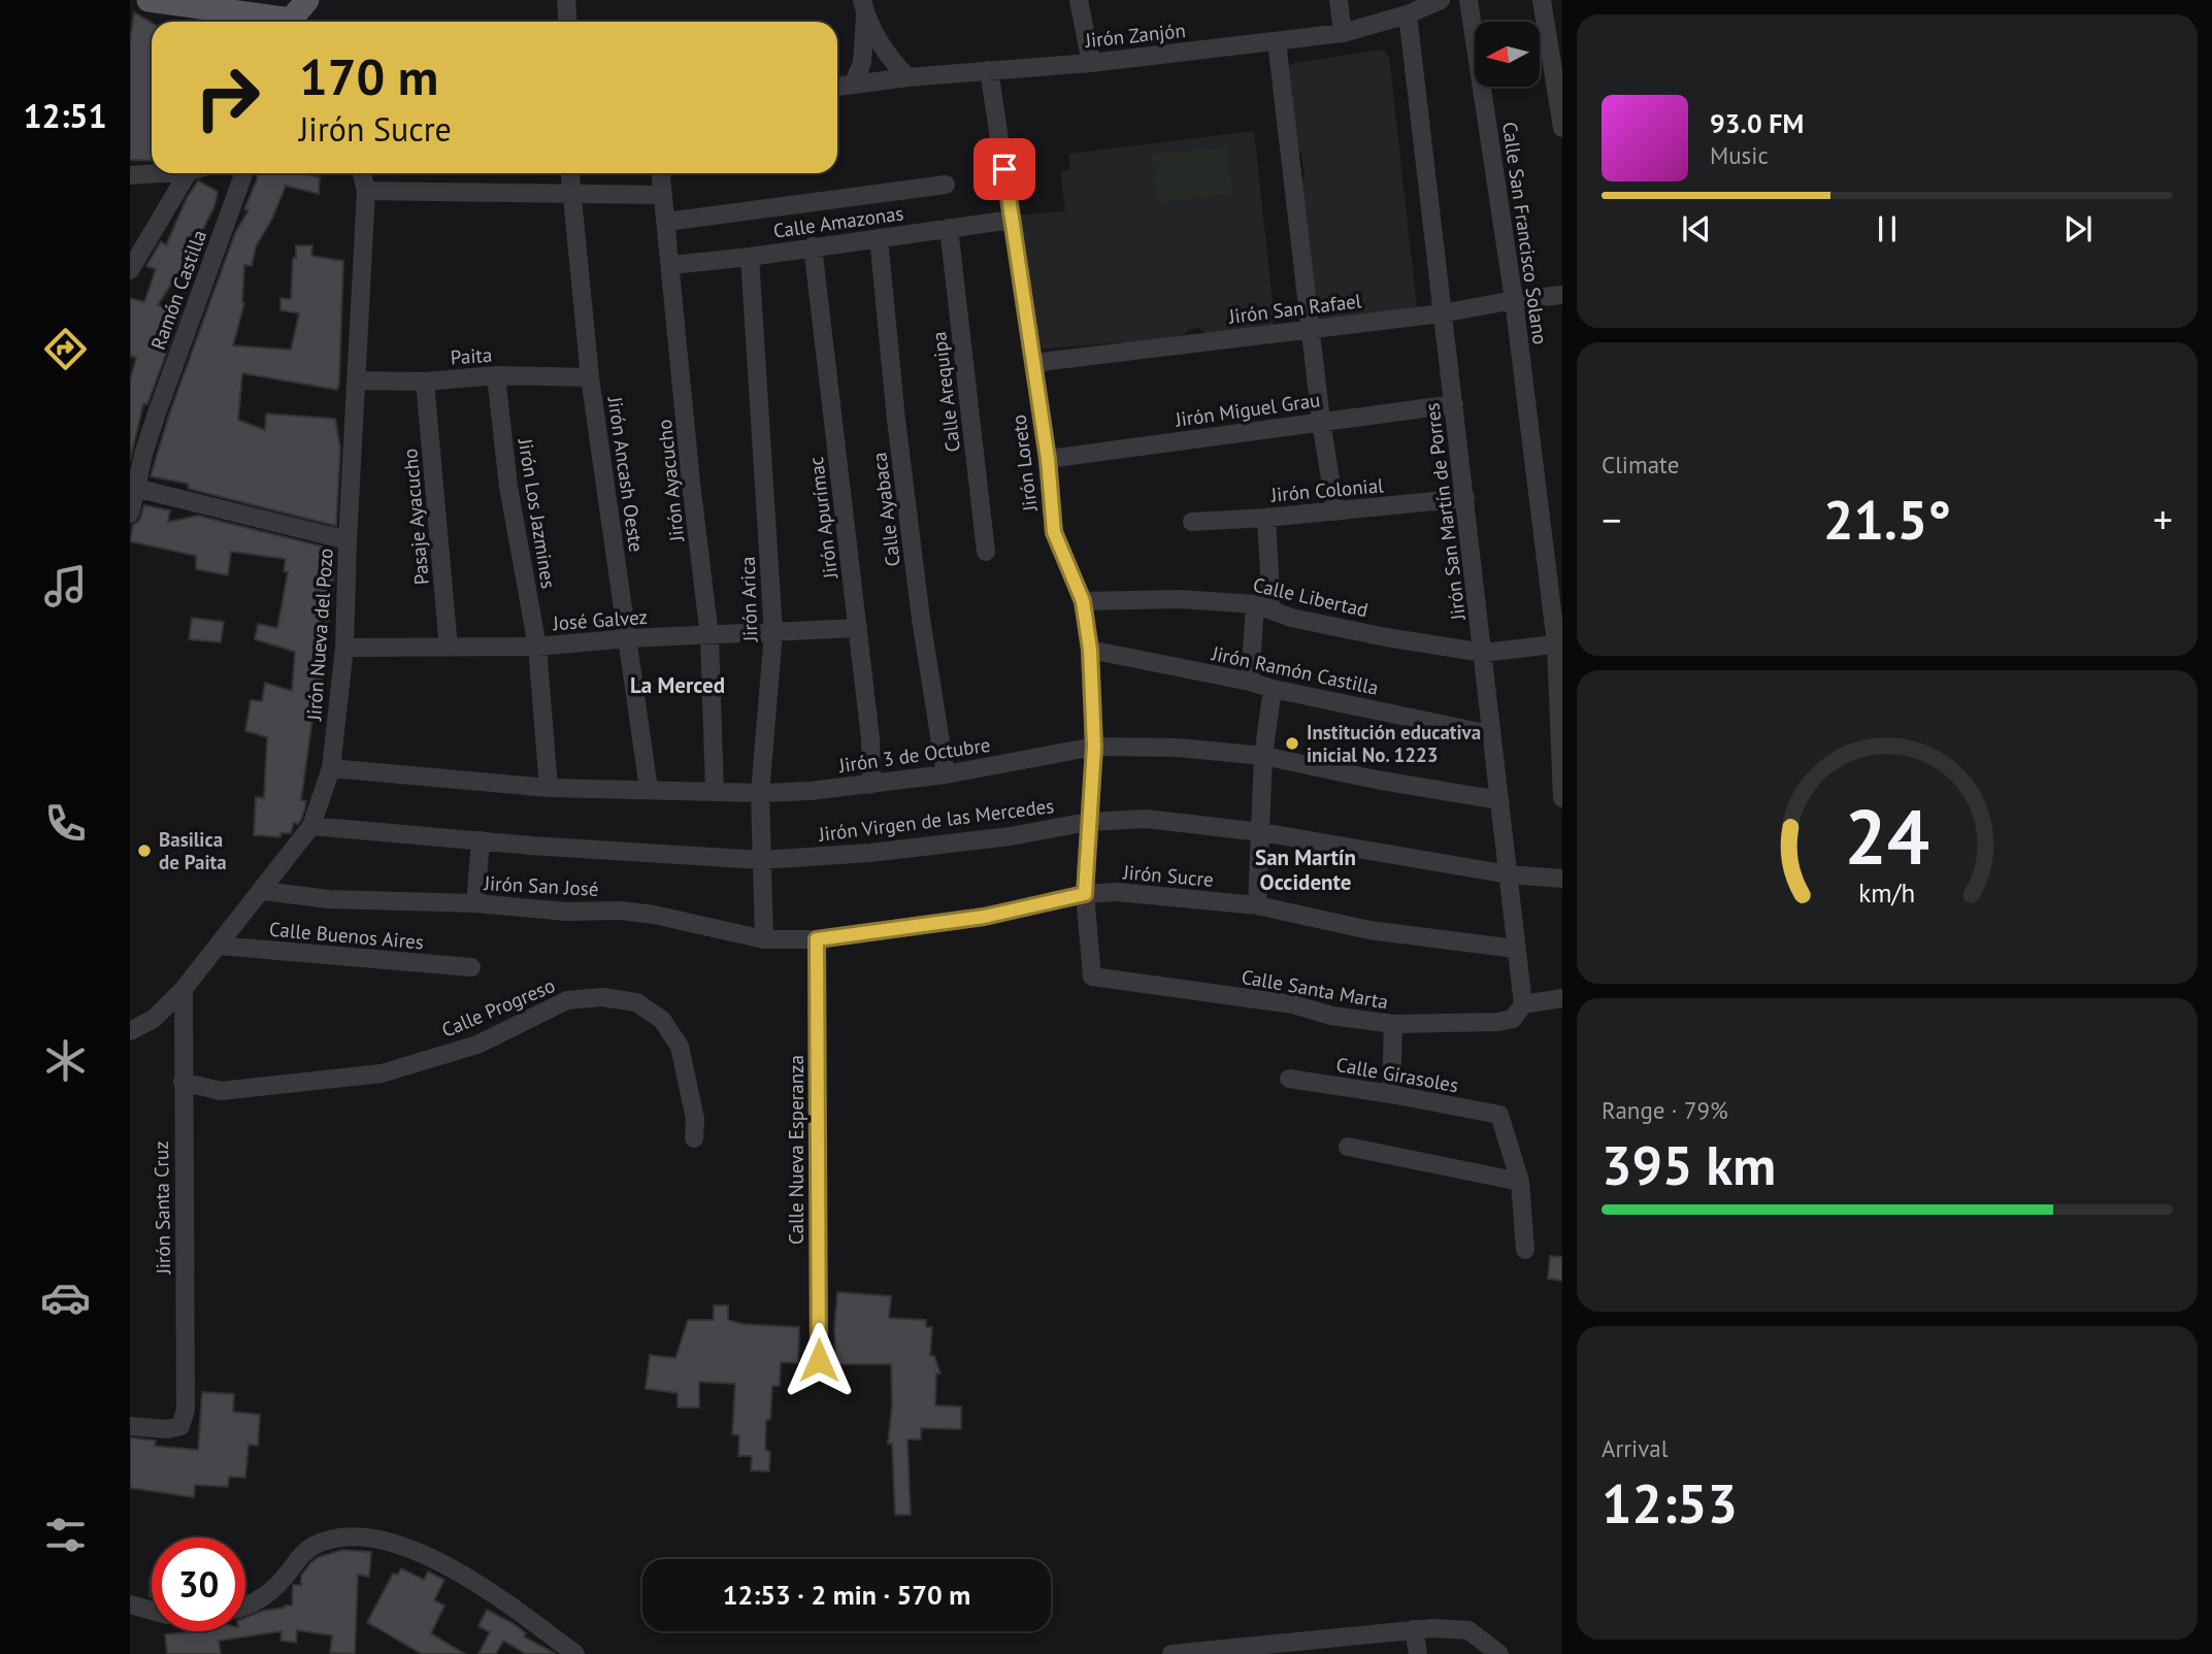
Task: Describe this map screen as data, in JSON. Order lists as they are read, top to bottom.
{
  "streets": {
    "street": [
      "Jirón Zanjón",
      "Calle Amazonas",
      "Calle San Francisco Solano",
      "Ramón Castilla",
      "Jirón San Rafael",
      "Paita",
      "Calle Arequipa",
      "Jirón Miguel Grau",
      "Jirón Loreto",
      "Jirón Ancash Oeste",
      "Jirón Ayacucho",
      "Jirón Colonial",
      "Calle Ayabaca",
      "Jirón San Martín de Porres",
      "Jirón Los Jazmines",
      "Pasaje Ayacucho",
      "Jirón Apurímac",
      "Calle Libertad",
      "Jirón Arica",
      "José Galvez",
      "Jirón Nueva del Pozo",
      "Jirón Ramón Castilla",
      "Jirón 3 de Octubre",
      "Jirón Virgen de las Mercedes",
      "Jirón Sucre",
      "Jirón San José",
      "Calle Buenos Aires",
      "Calle Santa Marta",
      "Calle Progreso",
      "Calle Girasoles",
      "Calle Nueva Esperanza",
      "Jirón Santa Cruz"
    ]
  },
  "crossings": [
    ["Jirón Zanjón", "Jirón Loreto"],
    ["Jirón Zanjón", "Jirón San Martín de Porres"],
    ["Calle Amazonas", "Calle Arequipa"],
    ["Calle Amazonas", "Jirón Loreto"],
    ["Calle Amazonas", "Jirón Ayacucho"],
    ["Calle Amazonas", "Calle Ayabaca"],
    ["Calle Amazonas", "Jirón Apurímac"],
    ["Calle Amazonas", "Jirón Arica"],
    ["Calle San Francisco Solano", "Jirón San Rafael"],
    ["Calle San Francisco Solano", "Calle Libertad"],
    ["Jirón San Rafael", "Jirón Loreto"],
    ["Jirón San Rafael", "Jirón San Martín de Porres"],
    ["Paita", "Jirón Ancash Oeste"],
    ["Paita", "Jirón Los Jazmines"],
    ["Paita", "Pasaje Ayacucho"],
    ["Paita", "Jirón Nueva del Pozo"],
    ["Jirón Miguel Grau", "Jirón Loreto"],
    ["Jirón Miguel Grau", "Jirón San Martín de Porres"],
    ["Jirón Loreto", "Calle Libertad"],
    ["Jirón Loreto", "Jirón Ramón Castilla"],
    ["Jirón Loreto", "Jirón 3 de Octubre"],
    ["Jirón Loreto", "Jirón Virgen de las Mercedes"],
    ["Jirón Loreto", "Jirón Sucre"],
    ["Jirón Loreto", "Calle Santa Marta"],
    ["Jirón Ancash Oeste", "José Galvez"],
    ["Jirón Ancash Oeste", "Jirón 3 de Octubre"],
    ["Jirón Ayacucho", "José Galvez"],
    ["Jirón Ayacucho", "Jirón 3 de Octubre"],
    ["Jirón Colonial", "Jirón San Martín de Porres"],
    ["Calle Ayabaca", "Jirón 3 de Octubre"],
    ["Jirón San Martín de Porres", "Calle Libertad"],
    ["Jirón San Martín de Porres", "Jirón Ramón Castilla"],
    ["Jirón San Martín de Porres", "Jirón 3 de Octubre"],
    ["Jirón San Martín de Porres", "Jirón Virgen de las Mercedes"],
    ["Jirón San Martín de Porres", "Jirón Sucre"],
    ["Jirón San Martín de Porres", "Calle Santa Marta"],
    ["Jirón Los Jazmines", "José Galvez"],
    ["Jirón Los Jazmines", "Jirón 3 de Octubre"],
    ["Pasaje Ayacucho", "José Galvez"],
    ["Jirón Apurímac", "José Galvez"],
    ["Jirón Apurímac", "Jirón 3 de Octubre"],
    ["Jirón Arica", "José Galvez"],
    ["Jirón Arica", "Jirón 3 de Octubre"],
    ["Jirón Arica", "Jirón Virgen de las Mercedes"],
    ["Jirón Arica", "Jirón San José"],
    ["José Galvez", "Jirón Nueva del Pozo"],
    ["Jirón Nueva del Pozo", "Jirón 3 de Octubre"],
    ["Jirón Nueva del Pozo", "Jirón Virgen de las Mercedes"],
    ["Jirón Nueva del Pozo", "Jirón San José"],
    ["Jirón Nueva del Pozo", "Calle Buenos Aires"],
    ["Jirón Nueva del Pozo", "Jirón Santa Cruz"],
    ["Jirón Sucre", "Jirón San José"],
    ["Jirón Sucre", "Calle Nueva Esperanza"],
    ["Jirón San José", "Calle Nueva Esperanza"],
    ["Calle Progreso", "Jirón Santa Cruz"]
  ],
  "districts": ["La Merced", "San Martín Occidente"],
  "places": ["Institución educativa inicial No. 1223", "Basilica de Paita"],
  "north": "left",
  "page": {
    "tabs": "12:51",
    "turn": ["170 m", "Jirón Sucre"],
    "song": ["93.0 FM", "Music"],
    "tile": [
      "Climate",
      ["Range · 79%", "395 km"],
      ["Arrival", "12:53"]
    ],
    "heat": ["−", "21.5°", "+"],
    "limit": "30",
    "trip": "12:53 · 2 min · 570 m",
    "gauge": ["24", "km/h"]
  }
}
